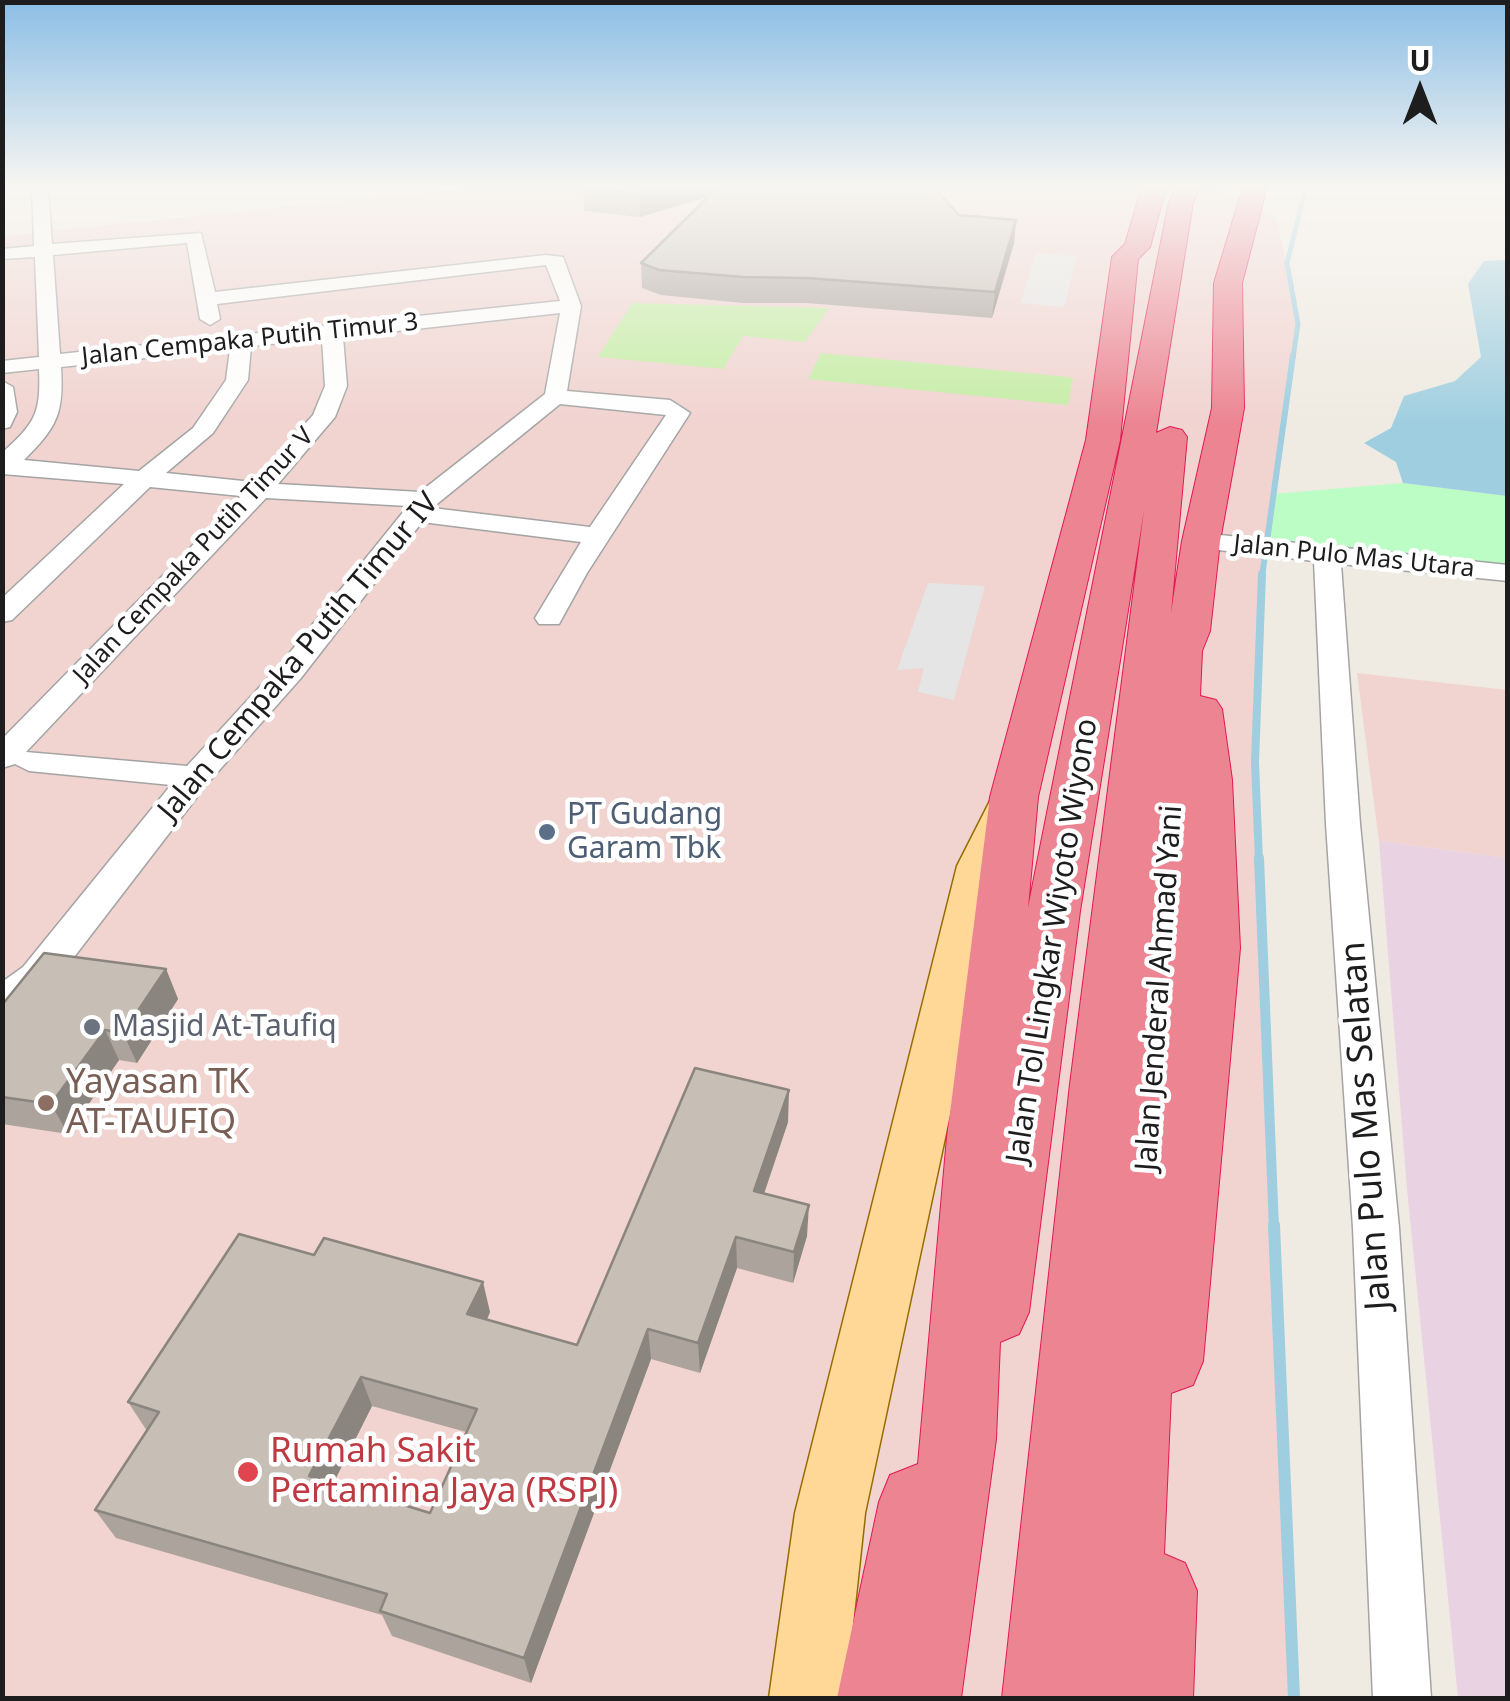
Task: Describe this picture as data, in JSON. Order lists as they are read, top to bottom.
{
  "streets": {
    "highway": ["Jalan Tol Lingkar Wiyoto Wiyono", "Jalan Jenderal Ahmad Yani"],
    "street": [
      "Jalan Cempaka Putih Timur 3",
      "Jalan Cempaka Putih Timur V",
      "Jalan Pulo Mas Utara",
      "Jalan Cempaka Putih Timur IV",
      "Jalan Pulo Mas Selatan"
    ]
  },
  "crossings": [
    ["Jalan Cempaka Putih Timur 3", "Jalan Cempaka Putih Timur V"],
    ["Jalan Pulo Mas Utara", "Jalan Jenderal Ahmad Yani"],
    ["Jalan Pulo Mas Utara", "Jalan Pulo Mas Selatan"]
  ],
  "places": [
    "PT Gudang Garam Tbk",
    "Masjid At-Taufiq",
    "Yayasan TK AT-TAUFIQ",
    "Rumah Sakit Pertamina Jaya (RSPJ)"
  ],
  "north": "top"
}
